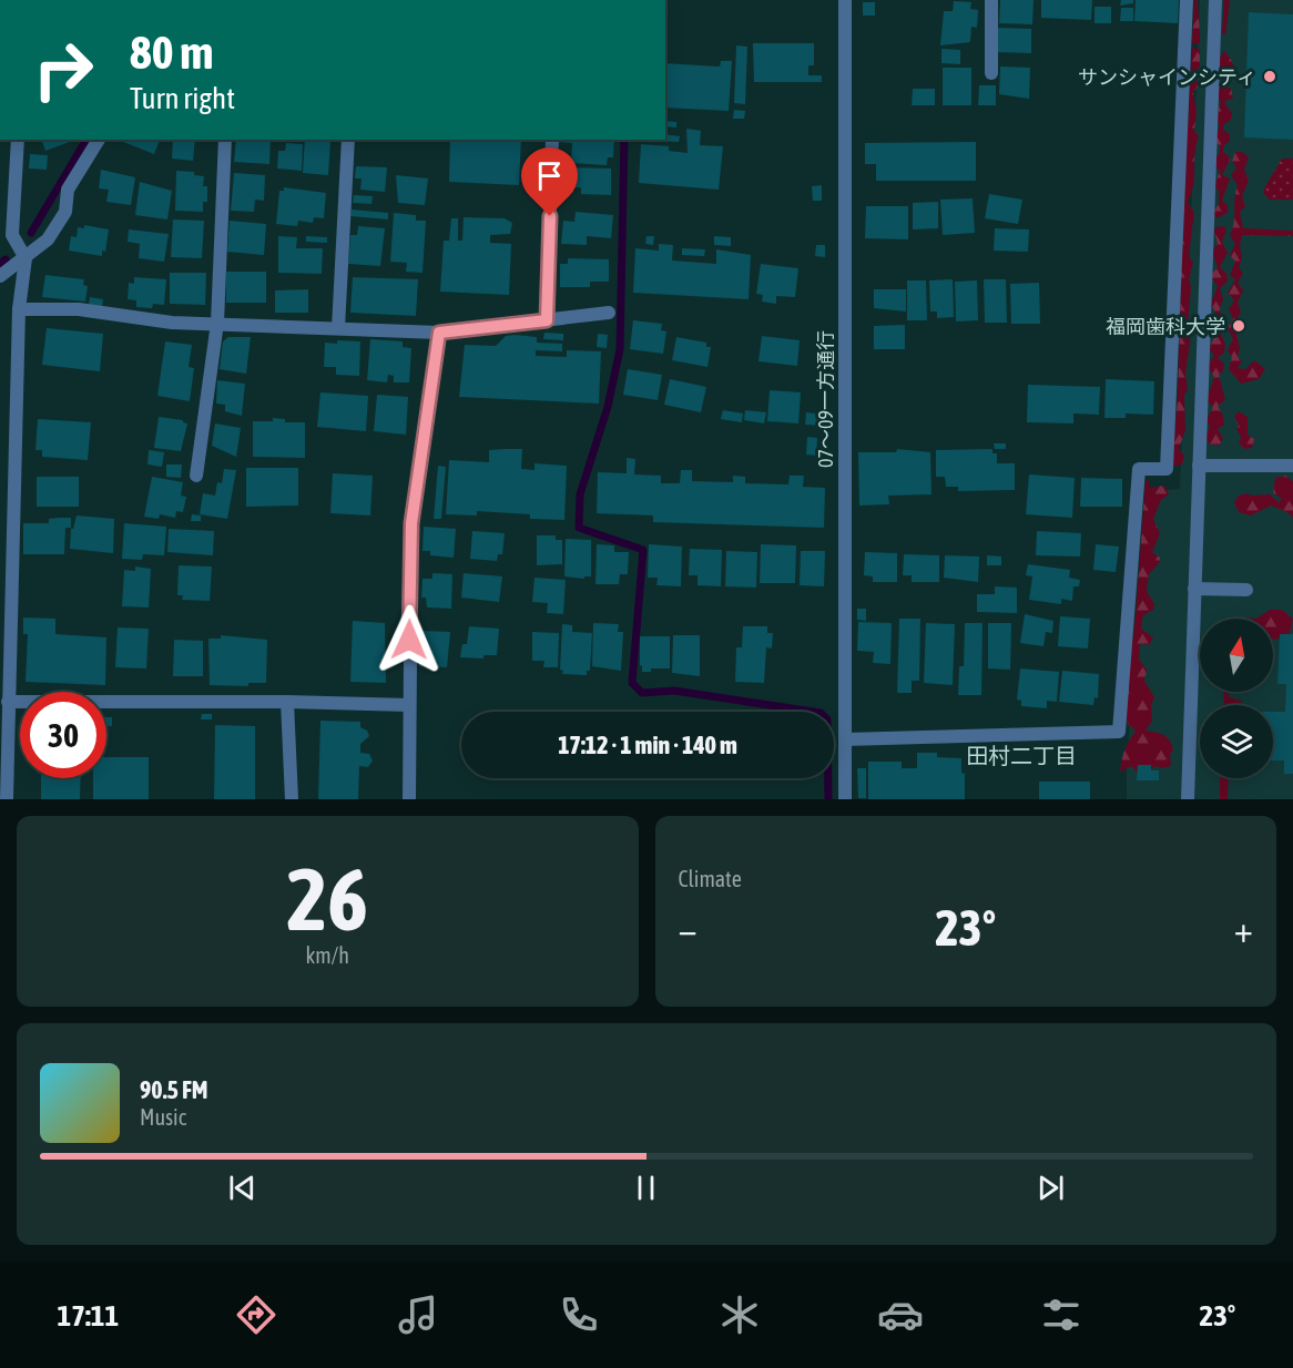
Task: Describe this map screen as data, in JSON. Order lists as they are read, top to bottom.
{
  "streets": {
    "street": ["07～09一方通行"]
  },
  "districts": ["田村二丁目"],
  "places": ["サンシャインシティ", "福岡歯科大学"],
  "north": "top",
  "page": {
    "turn": ["80 m", "Turn right"],
    "limit": "30",
    "trip": "17:12 · 1 min · 140 m",
    "tile": [
      ["26", "km/h"],
      "Climate"
    ],
    "heat": ["−", "23°", "+"],
    "song": ["90.5 FM", "Music"],
    "tabs": ["17:11", "23°"]
  }
}
